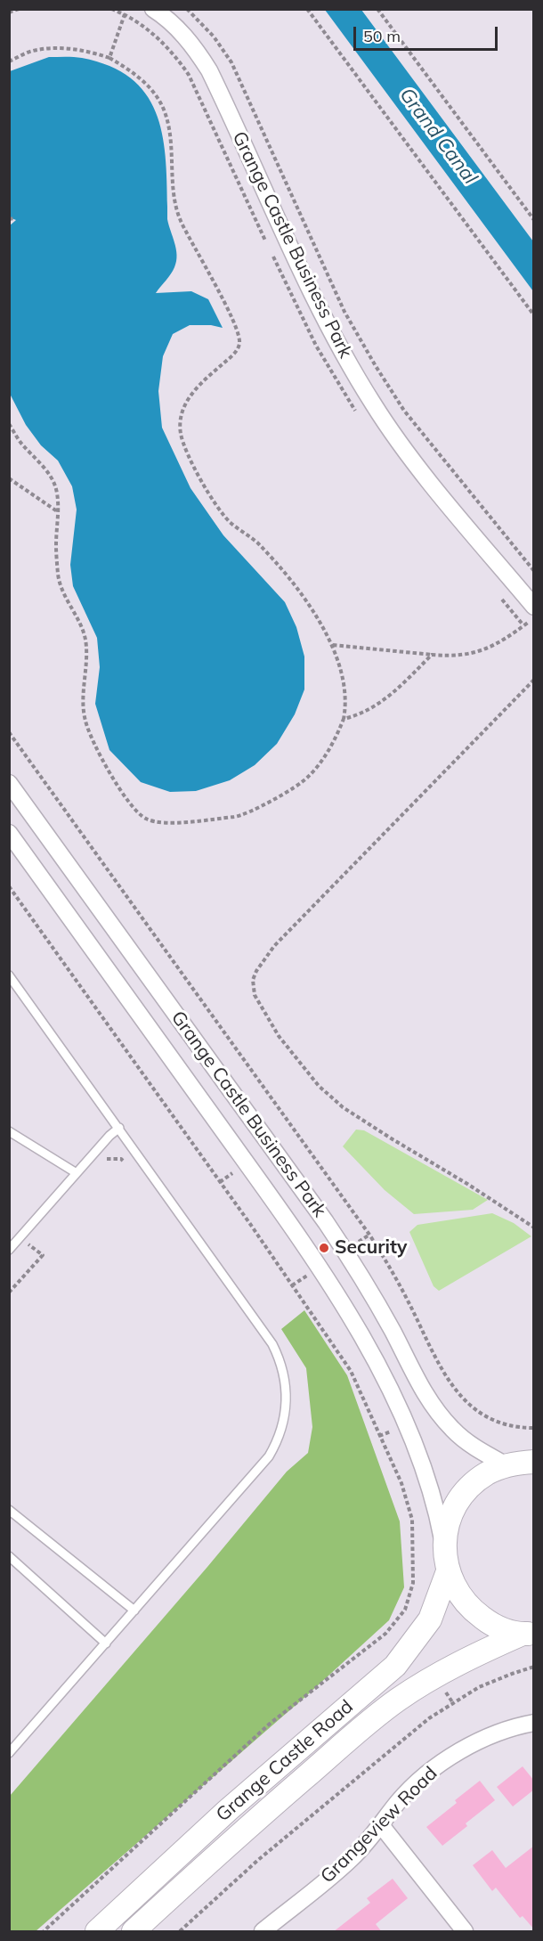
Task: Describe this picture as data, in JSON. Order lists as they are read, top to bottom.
{
  "streets": {
    "main road": ["Grange Castle Road"],
    "street": ["Grange Castle Business Park", "Grangeview Road"]
  },
  "crossings": [
    ["Grange Castle Business Park", "Grange Castle Road"]
  ],
  "water": ["Grand Canal"],
  "places": ["Security"],
  "scale_bar": "50 m"
}
